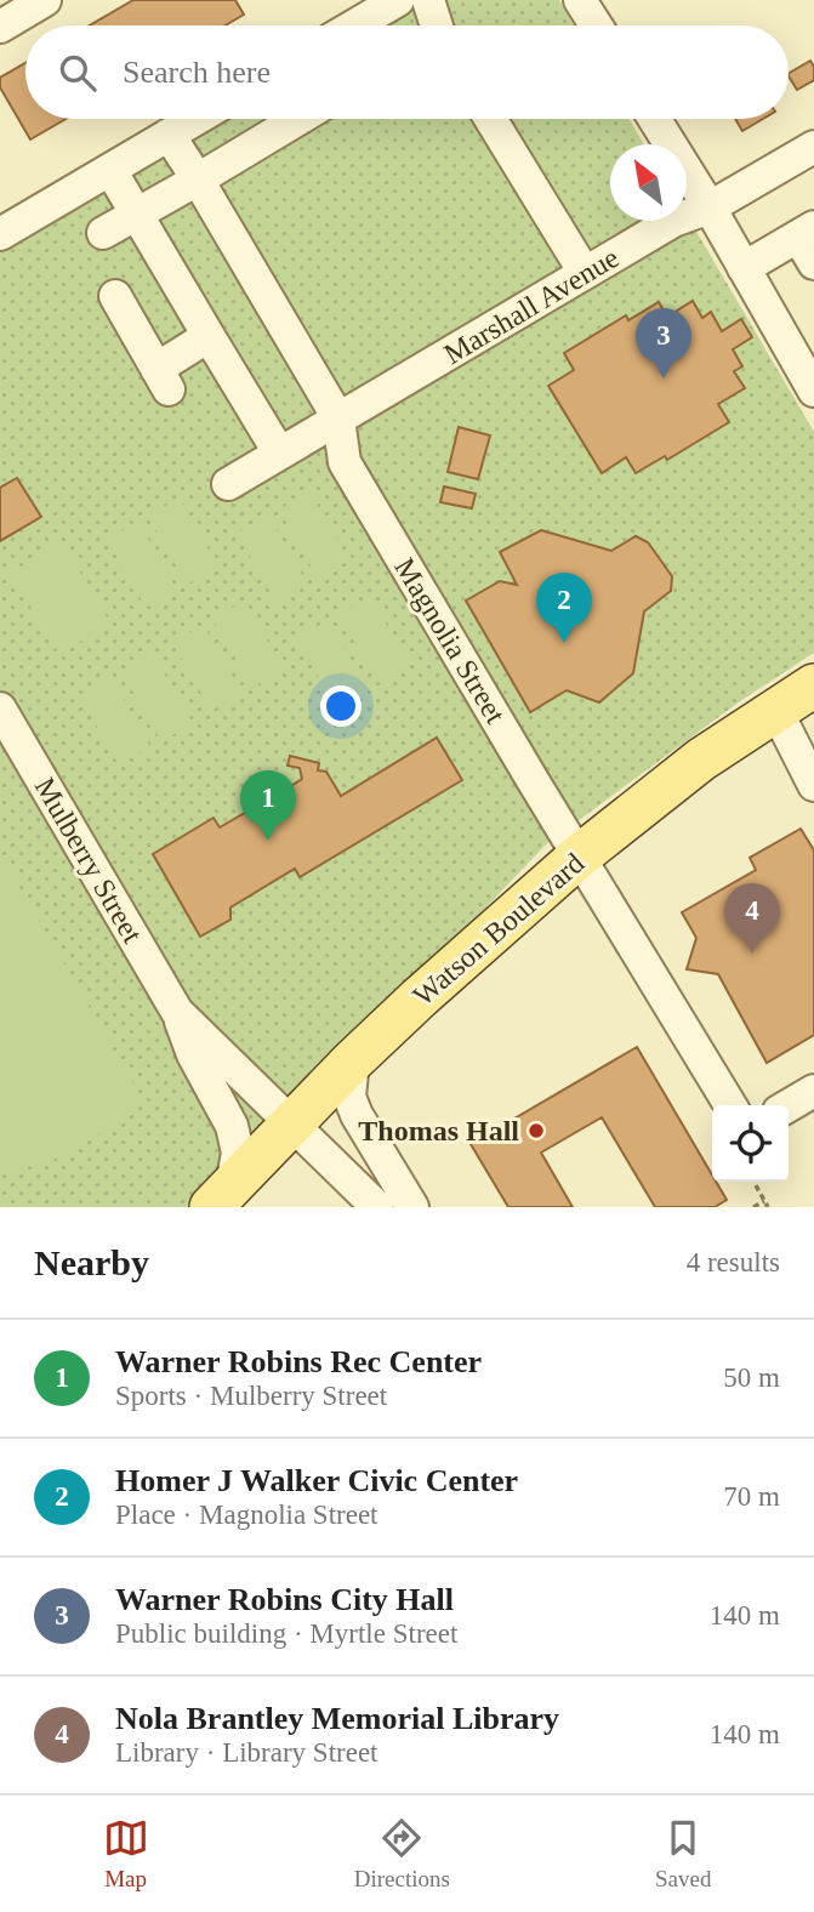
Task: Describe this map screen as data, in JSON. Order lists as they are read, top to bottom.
{
  "streets": {
    "main road": ["Watson Boulevard"],
    "street": ["Marshall Avenue", "Magnolia Street", "Mulberry Street"]
  },
  "crossings": [
    ["Marshall Avenue", "Magnolia Street"],
    ["Magnolia Street", "Watson Boulevard"],
    ["Mulberry Street", "Watson Boulevard"]
  ],
  "places": ["Thomas Hall"],
  "north": "top left",
  "page": {
    "search": "Search here",
    "pins": [
      "3",
      "2",
      "1",
      "4"
    ],
    "heading": ["Nearby", "4 results"],
    "list": [
      {
        "mark": "1",
        "name": "Warner Robins Rec Center",
        "note": "Sports · Mulberry Street",
        "value": "50 m"
      },
      {
        "mark": "2",
        "name": "Homer J Walker Civic Center",
        "note": "Place · Magnolia Street",
        "value": "70 m"
      },
      {
        "mark": "3",
        "name": "Warner Robins City Hall",
        "note": "Public building · Myrtle Street",
        "value": "140 m"
      },
      {
        "mark": "4",
        "name": "Nola Brantley Memorial Library",
        "note": "Library · Library Street",
        "value": "140 m"
      }
    ],
    "nav": ["Map", "Directions", "Saved"]
  }
}
